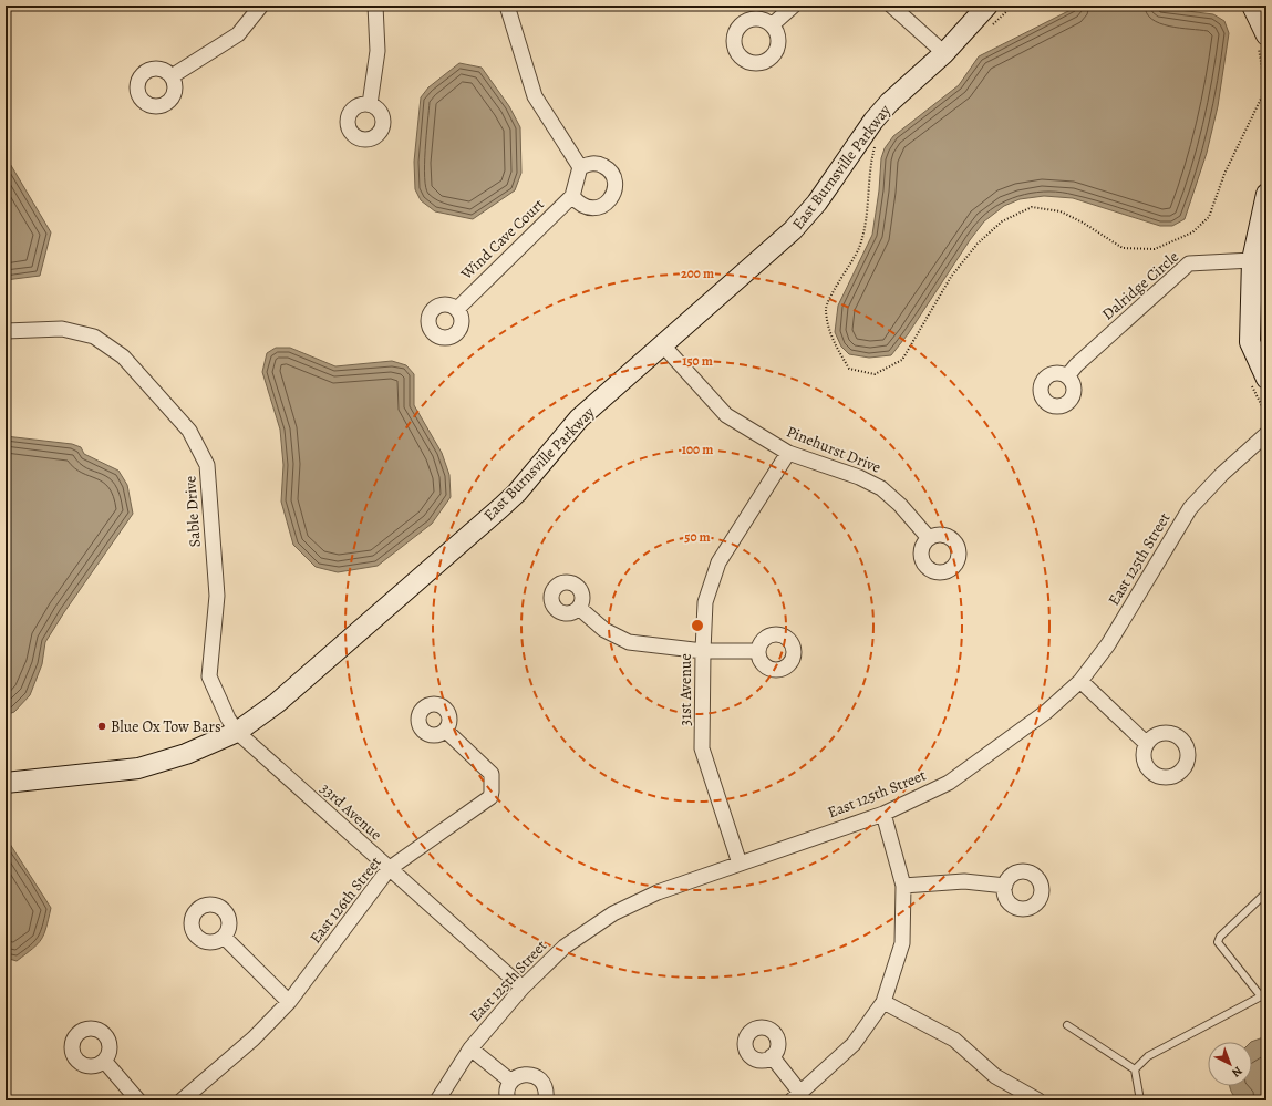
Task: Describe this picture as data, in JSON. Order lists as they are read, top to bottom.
{
  "streets": {
    "street": [
      "East Burnsville Parkway",
      "Wind Cave Court",
      "Dalridge Circle",
      "Pinehurst Drive",
      "Sable Drive",
      "East 125th Street",
      "31st Avenue",
      "33rd Avenue",
      "East 126th Street"
    ]
  },
  "crossings": [
    ["East Burnsville Parkway", "Pinehurst Drive"],
    ["East Burnsville Parkway", "Sable Drive"],
    ["East Burnsville Parkway", "33rd Avenue"],
    ["Pinehurst Drive", "31st Avenue"],
    ["Sable Drive", "33rd Avenue"],
    ["East 125th Street", "31st Avenue"],
    ["East 125th Street", "33rd Avenue"],
    ["33rd Avenue", "East 126th Street"]
  ],
  "places": ["Blue Ox Tow Bars"],
  "north": "bottom right",
  "rings": [
    "200 m",
    "150 m",
    "100 m",
    "50 m"
  ]
}
